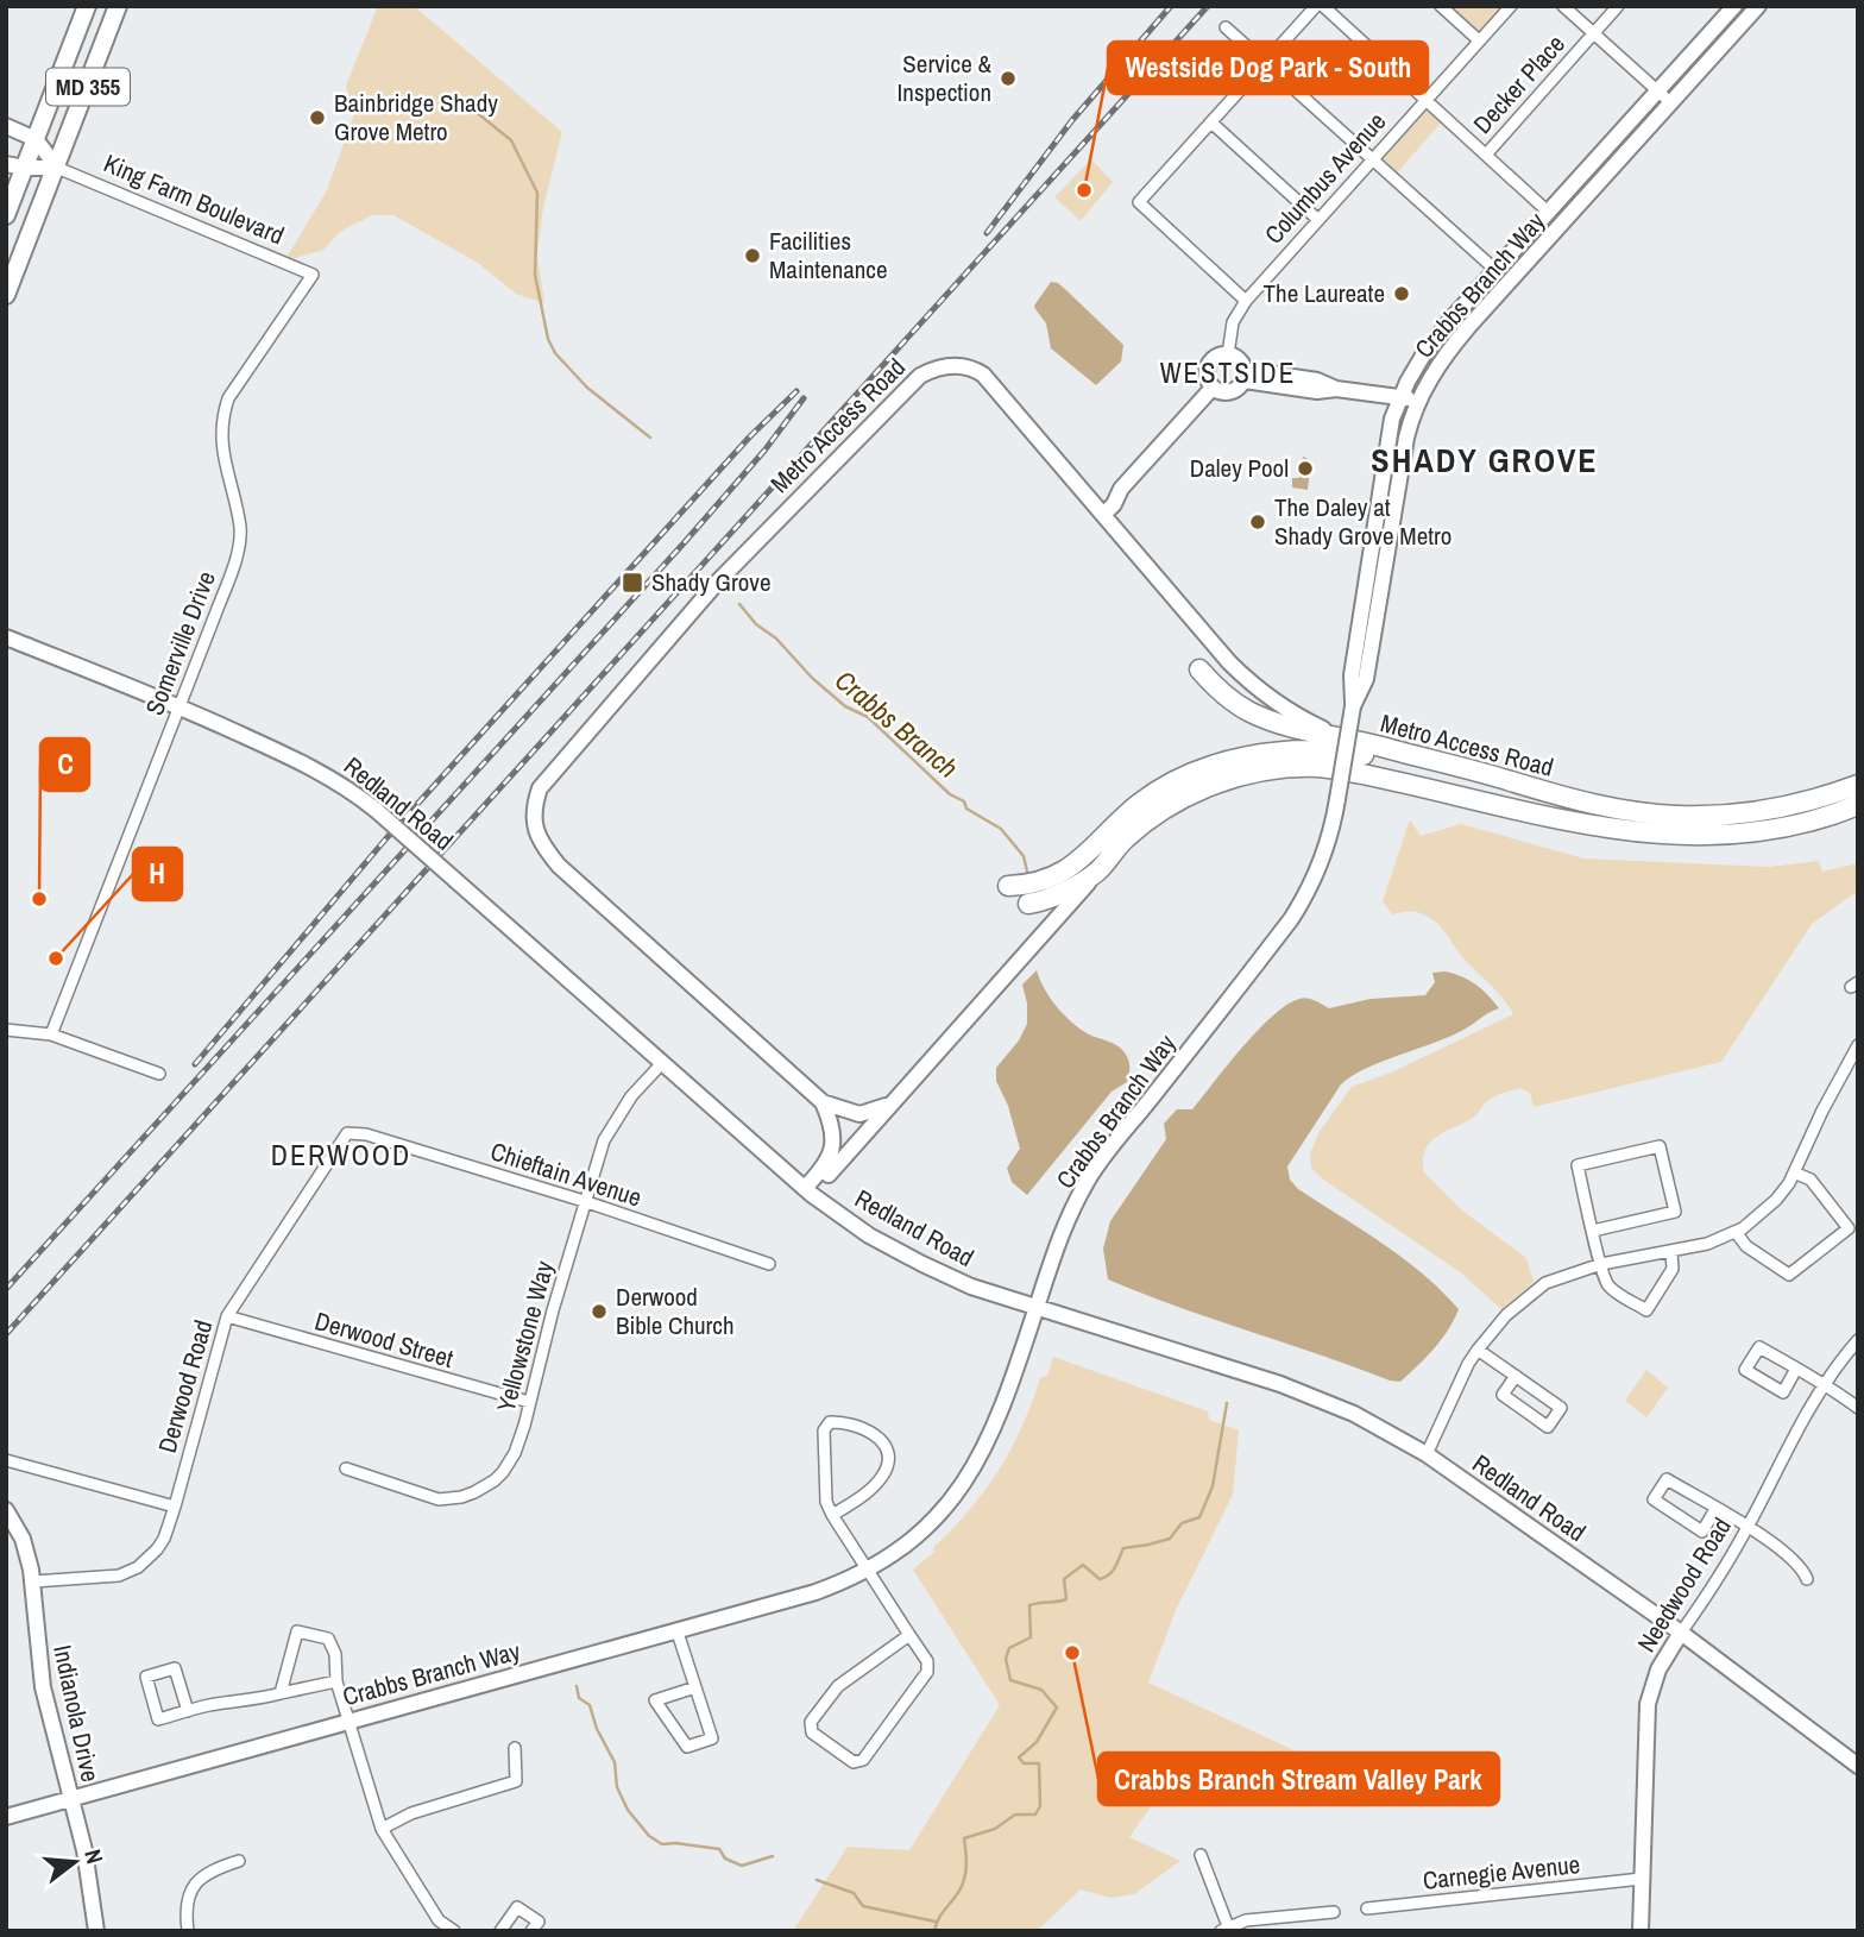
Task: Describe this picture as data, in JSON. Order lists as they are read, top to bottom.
{
  "streets": {
    "highway": ["Metro Access Road"],
    "main road": [
      "MD 355",
      "King Farm Boulevard",
      "Crabbs Branch Way",
      "Redland Road",
      "Needwood Road",
      "Indianola Drive"
    ],
    "street": [
      "Decker Place",
      "Columbus Avenue",
      "Somerville Drive",
      "Chieftain Avenue",
      "Yellowstone Way",
      "Derwood Street",
      "Derwood Road",
      "Carnegie Avenue"
    ]
  },
  "crossings": [
    ["MD 355", "King Farm Boulevard"],
    ["King Farm Boulevard", "Somerville Drive"],
    ["Crabbs Branch Way", "Redland Road"],
    ["Crabbs Branch Way", "Indianola Drive"],
    ["Metro Access Road", "Redland Road"],
    ["Somerville Drive", "Redland Road"],
    ["Redland Road", "Yellowstone Way"],
    ["Redland Road", "Needwood Road"],
    ["Chieftain Avenue", "Yellowstone Way"],
    ["Chieftain Avenue", "Derwood Road"],
    ["Yellowstone Way", "Derwood Street"],
    ["Derwood Street", "Derwood Road"],
    ["Derwood Road", "Indianola Drive"],
    ["Needwood Road", "Carnegie Avenue"]
  ],
  "districts": ["WESTSIDE", "SHADY GROVE", "DERWOOD"],
  "water": ["Crabbs Branch"],
  "places": {
    "other": [
      "Service & Inspection",
      "Bainbridge Shady Grove Metro",
      "Westside Dog Park - South",
      "Facilities Maintenance",
      "The Laureate",
      "Daley Pool",
      "The Daley at Shady Grove Metro",
      "C",
      "H",
      "Derwood Bible Church",
      "Crabbs Branch Stream Valley Park"
    ],
    "transit": ["Shady Grove"]
  },
  "north": "right"
}
